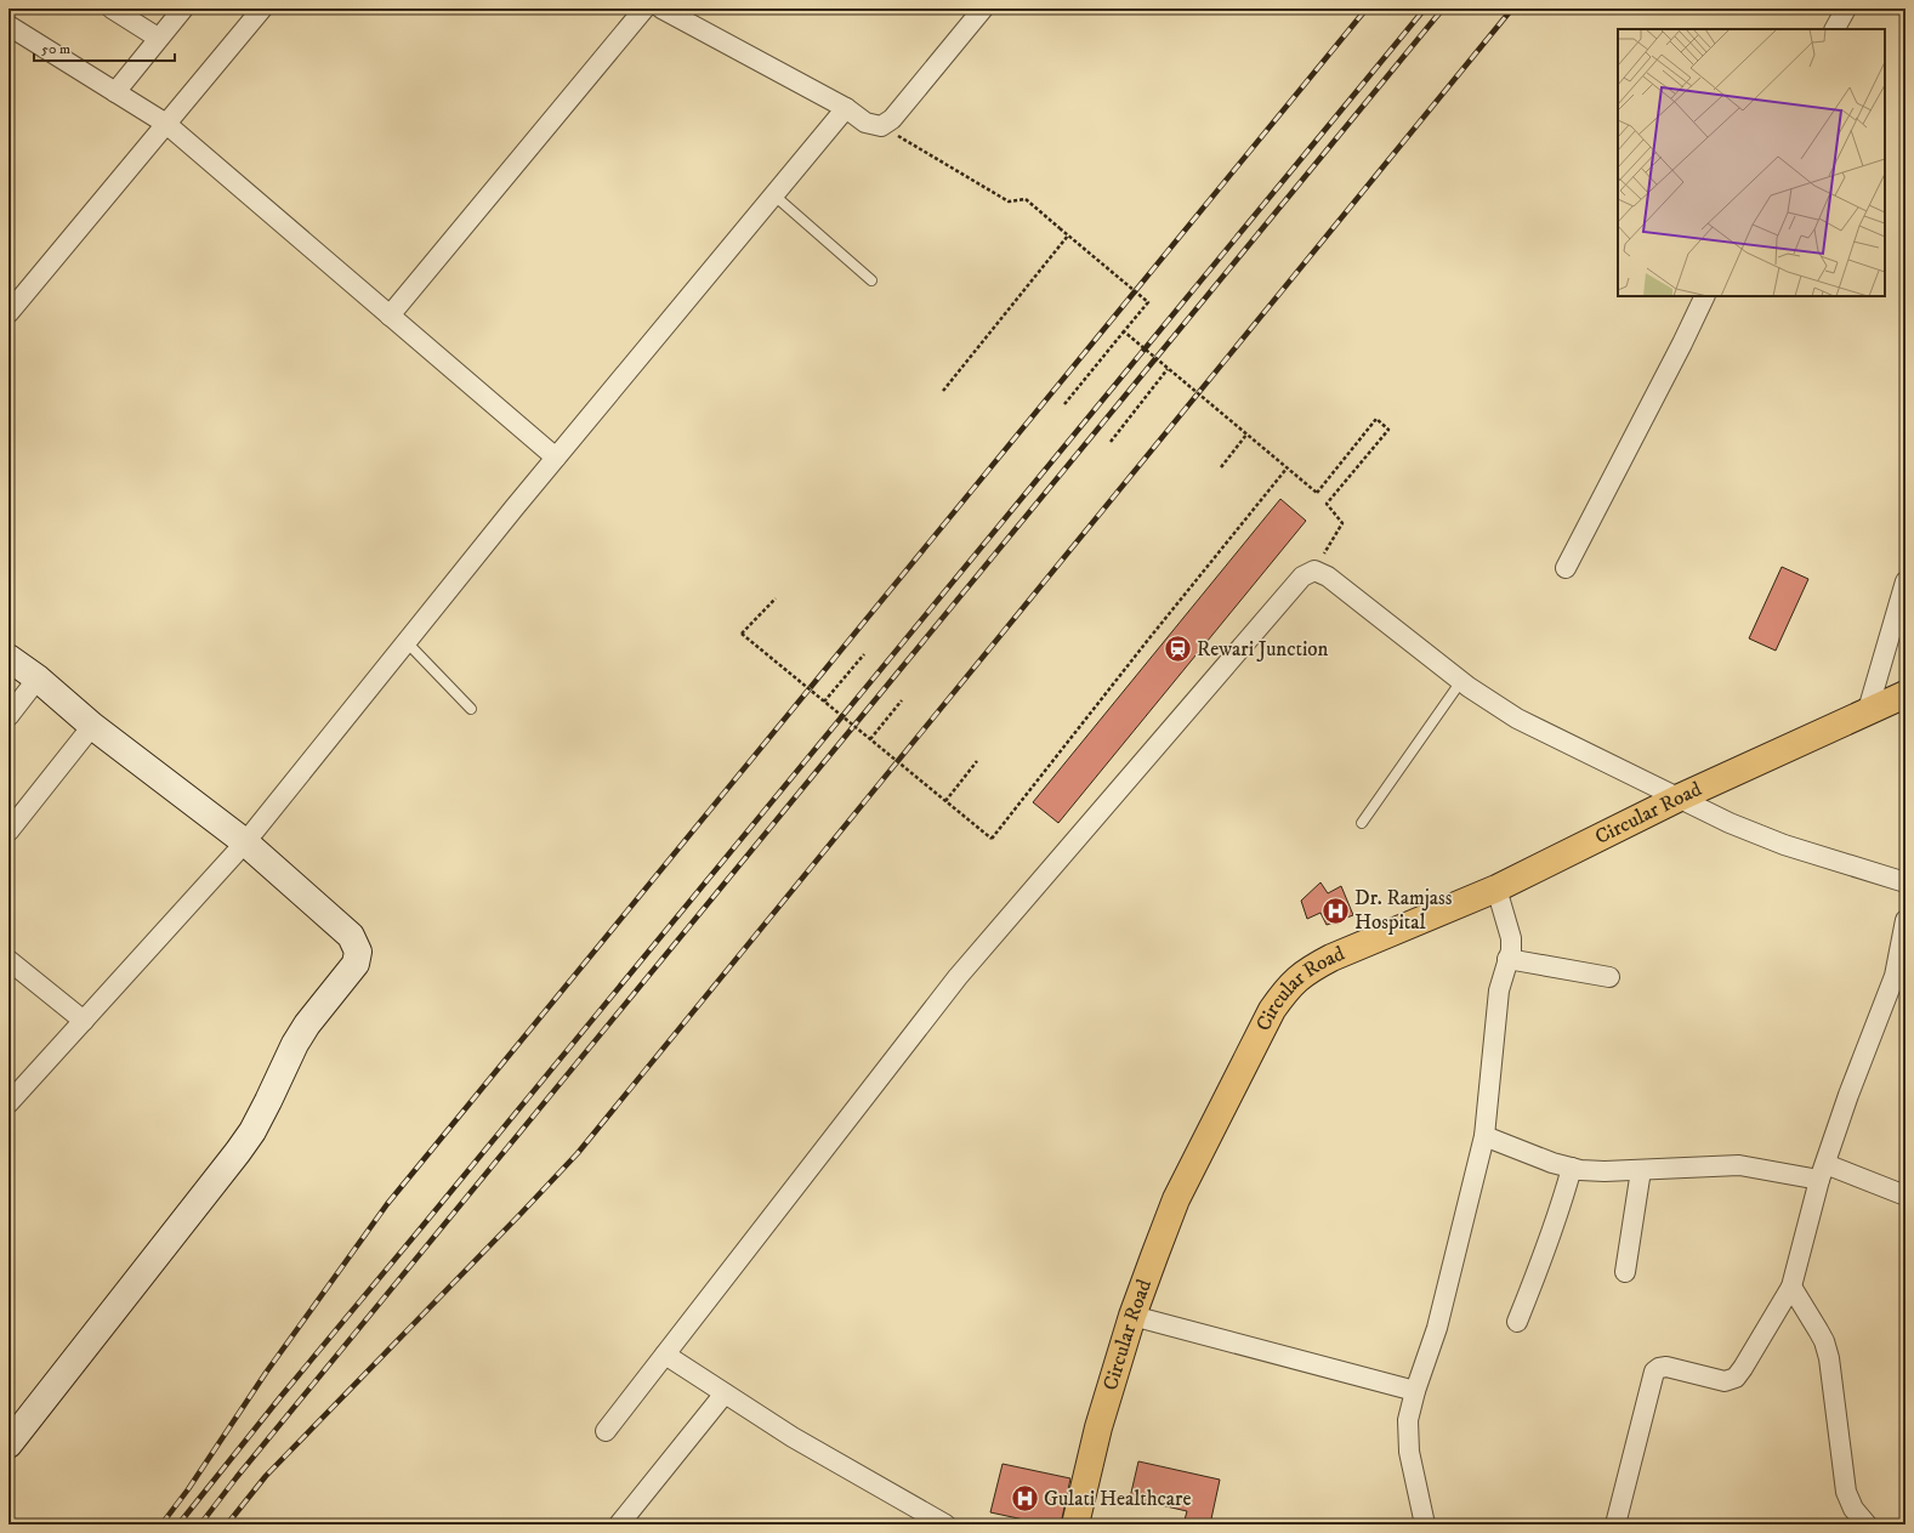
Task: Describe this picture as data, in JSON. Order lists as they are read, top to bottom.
{
  "streets": {
    "main road": ["Circular Road"]
  },
  "places": {
    "station": ["Rewari Junction"],
    "hospital": ["Dr. Ramjass Hospital", "Gulati Healthcare"]
  },
  "scale_bar": "50 m"
}
